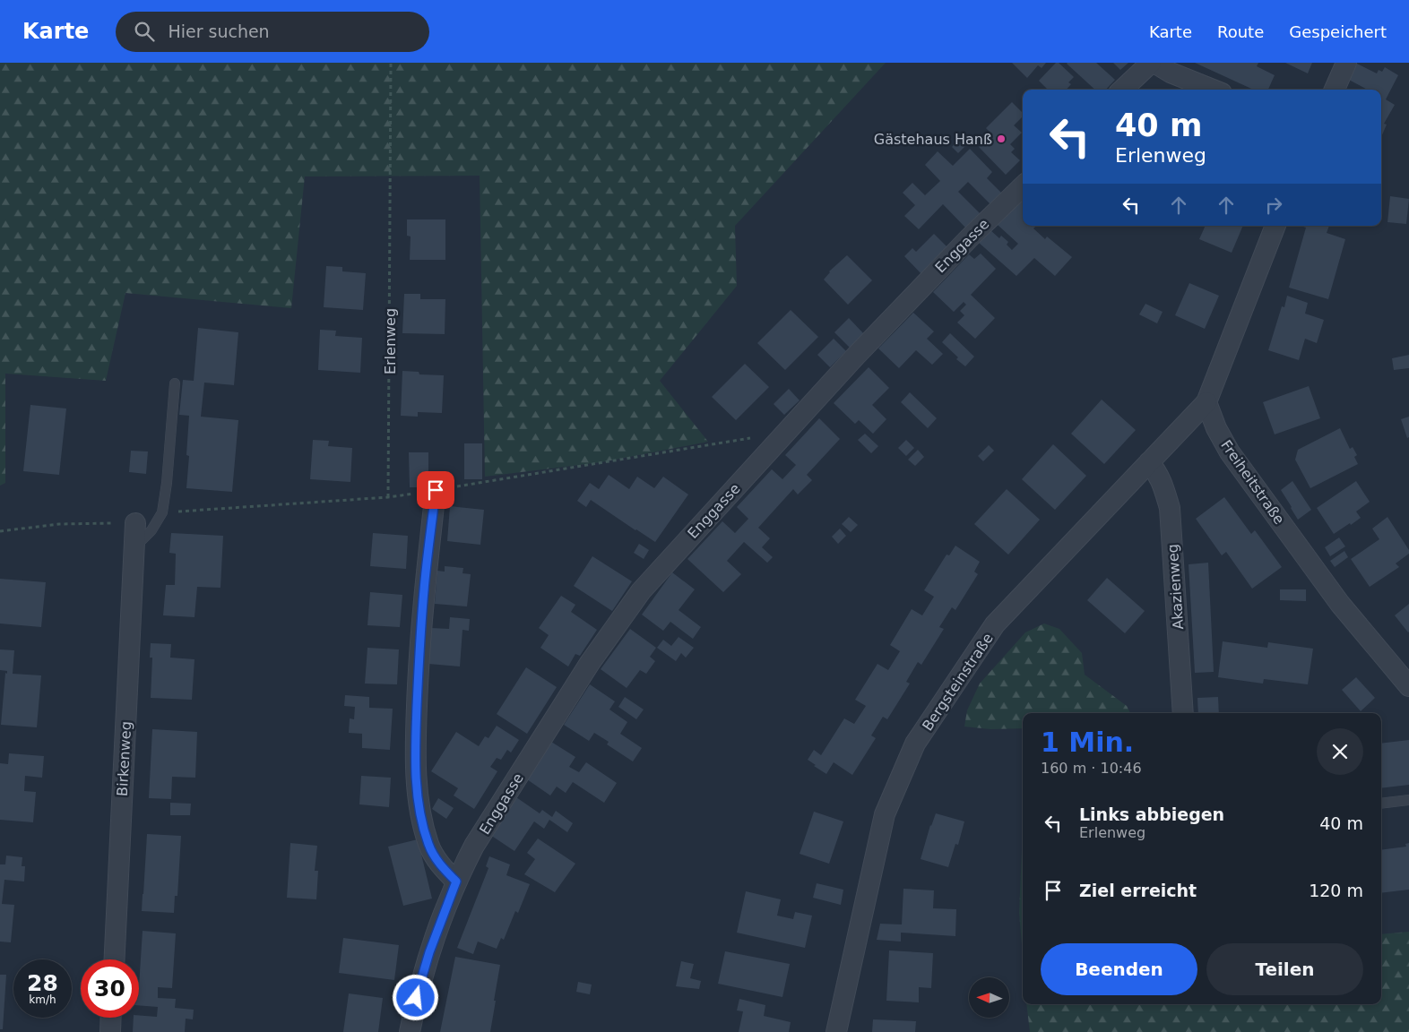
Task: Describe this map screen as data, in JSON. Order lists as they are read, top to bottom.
{
  "streets": {
    "street": [
      "Enggasse",
      "Freiheitstraße",
      "Akazienweg",
      "Bergsteinstraße",
      "Birkenweg"
    ],
    "path": ["Erlenweg"]
  },
  "crossings": [
    ["Freiheitstraße", "Bergsteinstraße"],
    ["Akazienweg", "Bergsteinstraße"]
  ],
  "places": ["Gästehaus Hanß"],
  "north": "left",
  "page": {
    "header": "Karte",
    "search": "Hier suchen",
    "nav": ["Karte", "Route", "Gespeichert"],
    "turn": ["40 m", "Erlenweg"],
    "heading": ["1 Min.", "160 m · 10:46"],
    "list": [
      {
        "name": "Links abbiegen",
        "note": "Erlenweg",
        "value": "40 m"
      },
      {
        "name": "Ziel erreicht",
        "value": "120 m"
      }
    ],
    "buttons": ["Beenden", "Teilen"],
    "speed": "28 km/h",
    "limit": "30"
  }
}
